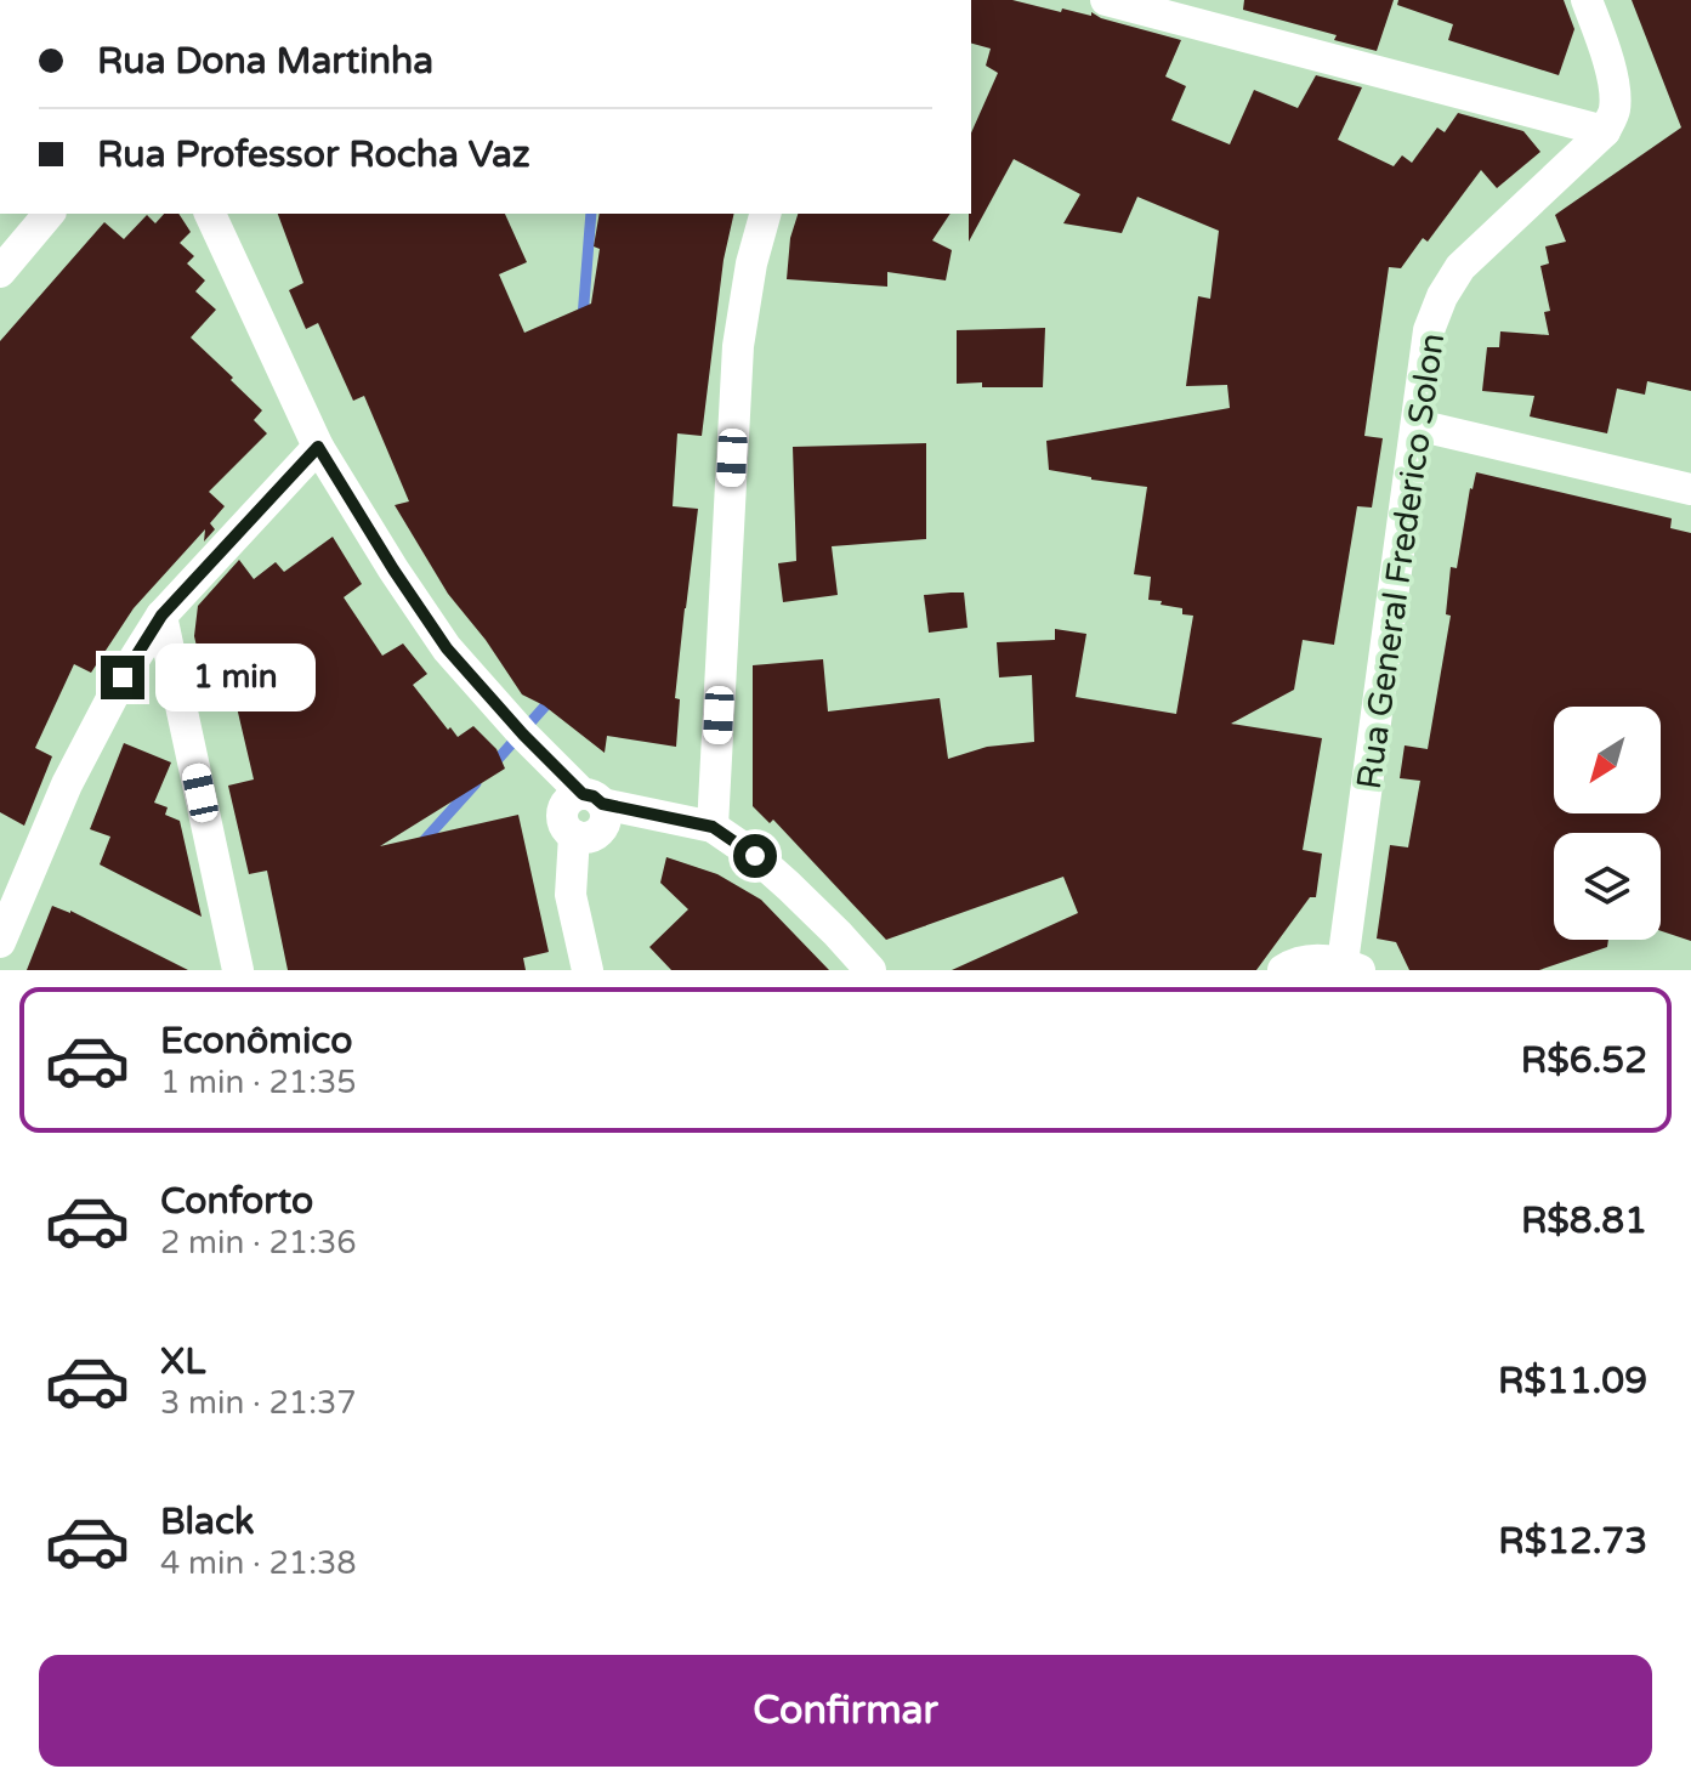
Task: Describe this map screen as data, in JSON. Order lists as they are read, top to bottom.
{
  "streets": {
    "street": ["Rua General Frederico Solon"]
  },
  "north": "bottom left",
  "page": {
    "banner": ["Rua Dona Martinha", "Rua Professor Rocha Vaz"],
    "bubble": "1 min",
    "list": [
      {
        "name": "Econômico",
        "note": "1 min · 21:35",
        "value": "R$6.52"
      },
      {
        "name": "Conforto",
        "note": "2 min · 21:36",
        "value": "R$8.81"
      },
      {
        "name": "XL",
        "note": "3 min · 21:37",
        "value": "R$11.09"
      },
      {
        "name": "Black",
        "note": "4 min · 21:38",
        "value": "R$12.73"
      }
    ],
    "buttons": "Confirmar"
  }
}
